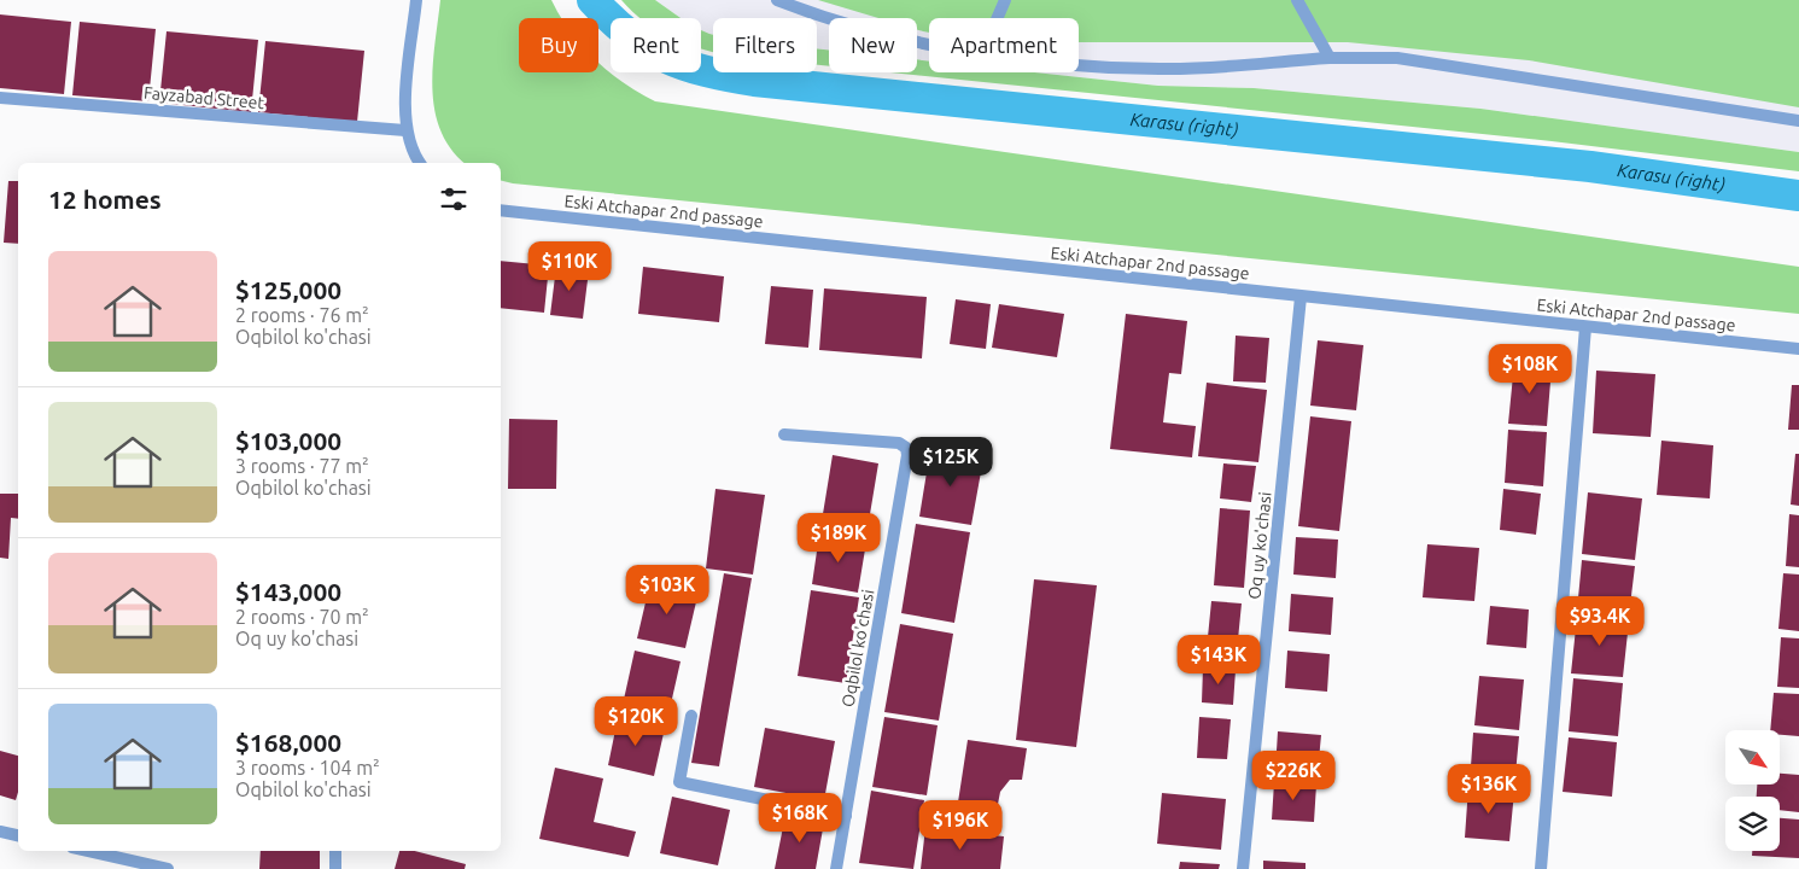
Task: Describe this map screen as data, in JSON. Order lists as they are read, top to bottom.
{
  "streets": {
    "street": [
      "Fayzabad Street",
      "Eski Atchapar 2nd passage",
      "Oq uy ko'chasi",
      "Oqbilol ko'chasi"
    ]
  },
  "crossings": [
    ["Eski Atchapar 2nd passage", "Oq uy ko'chasi"]
  ],
  "water": ["Karasu (right)"],
  "north": "bottom right",
  "page": {
    "chip": [
      "Buy",
      "Rent",
      "Filters",
      "New",
      "Apartment"
    ],
    "heading": "12 homes",
    "list": [
      {
        "name": "$125,000",
        "note": "2 rooms · 76 m² · Oqbilol ko'chasi"
      },
      {
        "name": "$103,000",
        "note": "3 rooms · 77 m² · Oqbilol ko'chasi"
      },
      {
        "name": "$143,000",
        "note": "2 rooms · 70 m² · Oq uy ko'chasi"
      },
      {
        "name": "$168,000",
        "note": "3 rooms · 104 m² · Oqbilol ko'chasi"
      }
    ],
    "price": [
      "$110K",
      "$108K",
      "$125K",
      "$189K",
      "$103K",
      "$93.4K",
      "$143K",
      "$120K",
      "$226K",
      "$136K",
      "$168K",
      "$196K"
    ]
  }
}
